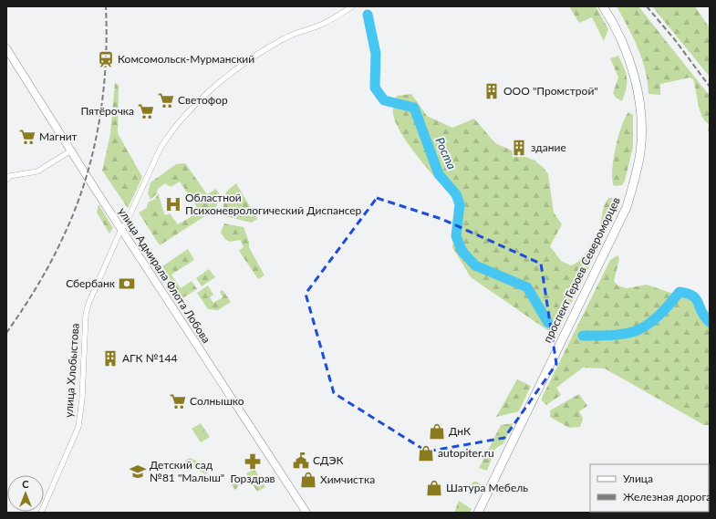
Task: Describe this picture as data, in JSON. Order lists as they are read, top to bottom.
{
  "streets": {
    "main road": ["проспект Героев Североморцев"],
    "street": ["улица Адмирала Флота Лобова", "улица Хлобыстова"]
  },
  "crossings": [
    ["улица Адмирала Флота Лобова", "улица Хлобыстова"]
  ],
  "water": ["Роста"],
  "places": {
    "station": ["Комсомольск-Мурманский"],
    "building": ["ООО \"Промстрой\"", "здание", "АГК №144"],
    "supermarket": [
      "Светофор",
      "Пятёрочка",
      "Магнит",
      "Солнышко"
    ],
    "hospital": ["Областной Психоневрологический Диспансер"],
    "bank": ["Сбербанк"],
    "shop": [
      "ДнК",
      "autopiter.ru",
      "Химчистка",
      "Шатура Мебель"
    ],
    "public building": ["СДЭК"],
    "pharmacy": ["Горздрав"],
    "school or university": ["Детский сад №81 \"Малыш\""]
  },
  "legend": ["Улица", "Железная дорога"],
  "north": "top"
}
